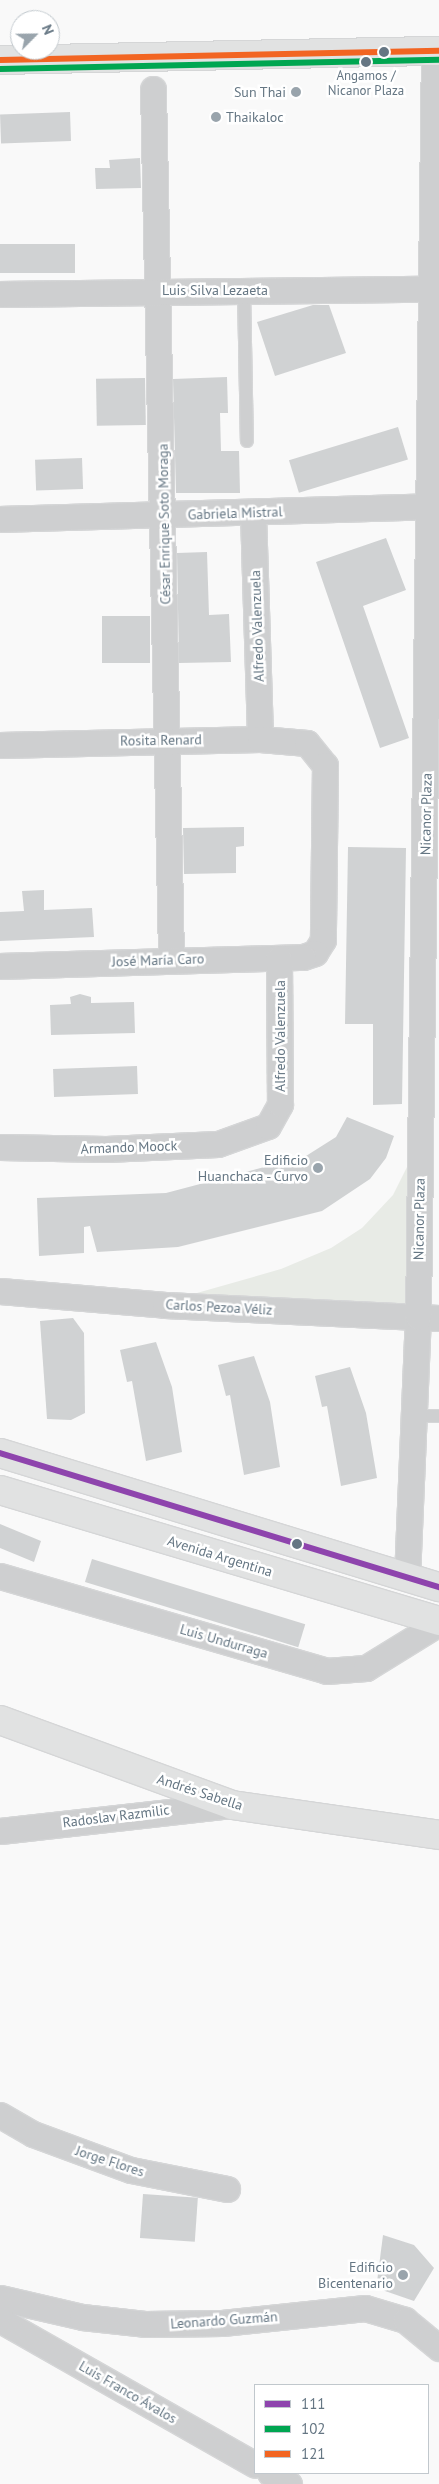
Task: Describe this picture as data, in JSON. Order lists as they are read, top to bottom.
{
  "streets": {
    "main road": ["Avenida Argentina", "Andrés Sabella"],
    "street": [
      "Luis Silva Lezaeta",
      "Gabriela Mistral",
      "César Enrique Soto Moraga",
      "Alfredo Valenzuela",
      "Rosita Renard",
      "Nicanor Plaza",
      "José María Caro",
      "Armando Moock",
      "Carlos Pezoa Véliz",
      "Luis Undurraga",
      "Radoslav Razmilic",
      "Jorge Flores",
      "Leonardo Guzmán",
      "Luis Franco Ávalos"
    ]
  },
  "crossings": [
    ["Luis Silva Lezaeta", "César Enrique Soto Moraga"],
    ["Luis Silva Lezaeta", "Nicanor Plaza"],
    ["Gabriela Mistral", "César Enrique Soto Moraga"],
    ["Gabriela Mistral", "Alfredo Valenzuela"],
    ["Gabriela Mistral", "Nicanor Plaza"],
    ["César Enrique Soto Moraga", "Rosita Renard"],
    ["César Enrique Soto Moraga", "José María Caro"],
    ["Alfredo Valenzuela", "Rosita Renard"],
    ["Alfredo Valenzuela", "José María Caro"],
    ["Alfredo Valenzuela", "Armando Moock"],
    ["Rosita Renard", "José María Caro"],
    ["Nicanor Plaza", "Carlos Pezoa Véliz"],
    ["Avenida Argentina", "Luis Undurraga"],
    ["Andrés Sabella", "Radoslav Razmilic"]
  ],
  "places": [
    "Angamos / Nicanor Plaza",
    "Sun Thai",
    "Thaikaloc",
    "Edificio Huanchaca - Curvo",
    "Edificio Bicentenario"
  ],
  "lines": ["transit line 121", "transit line 102", "transit line 111"],
  "legend": ["111", "102", "121"],
  "north": "top right"
}
